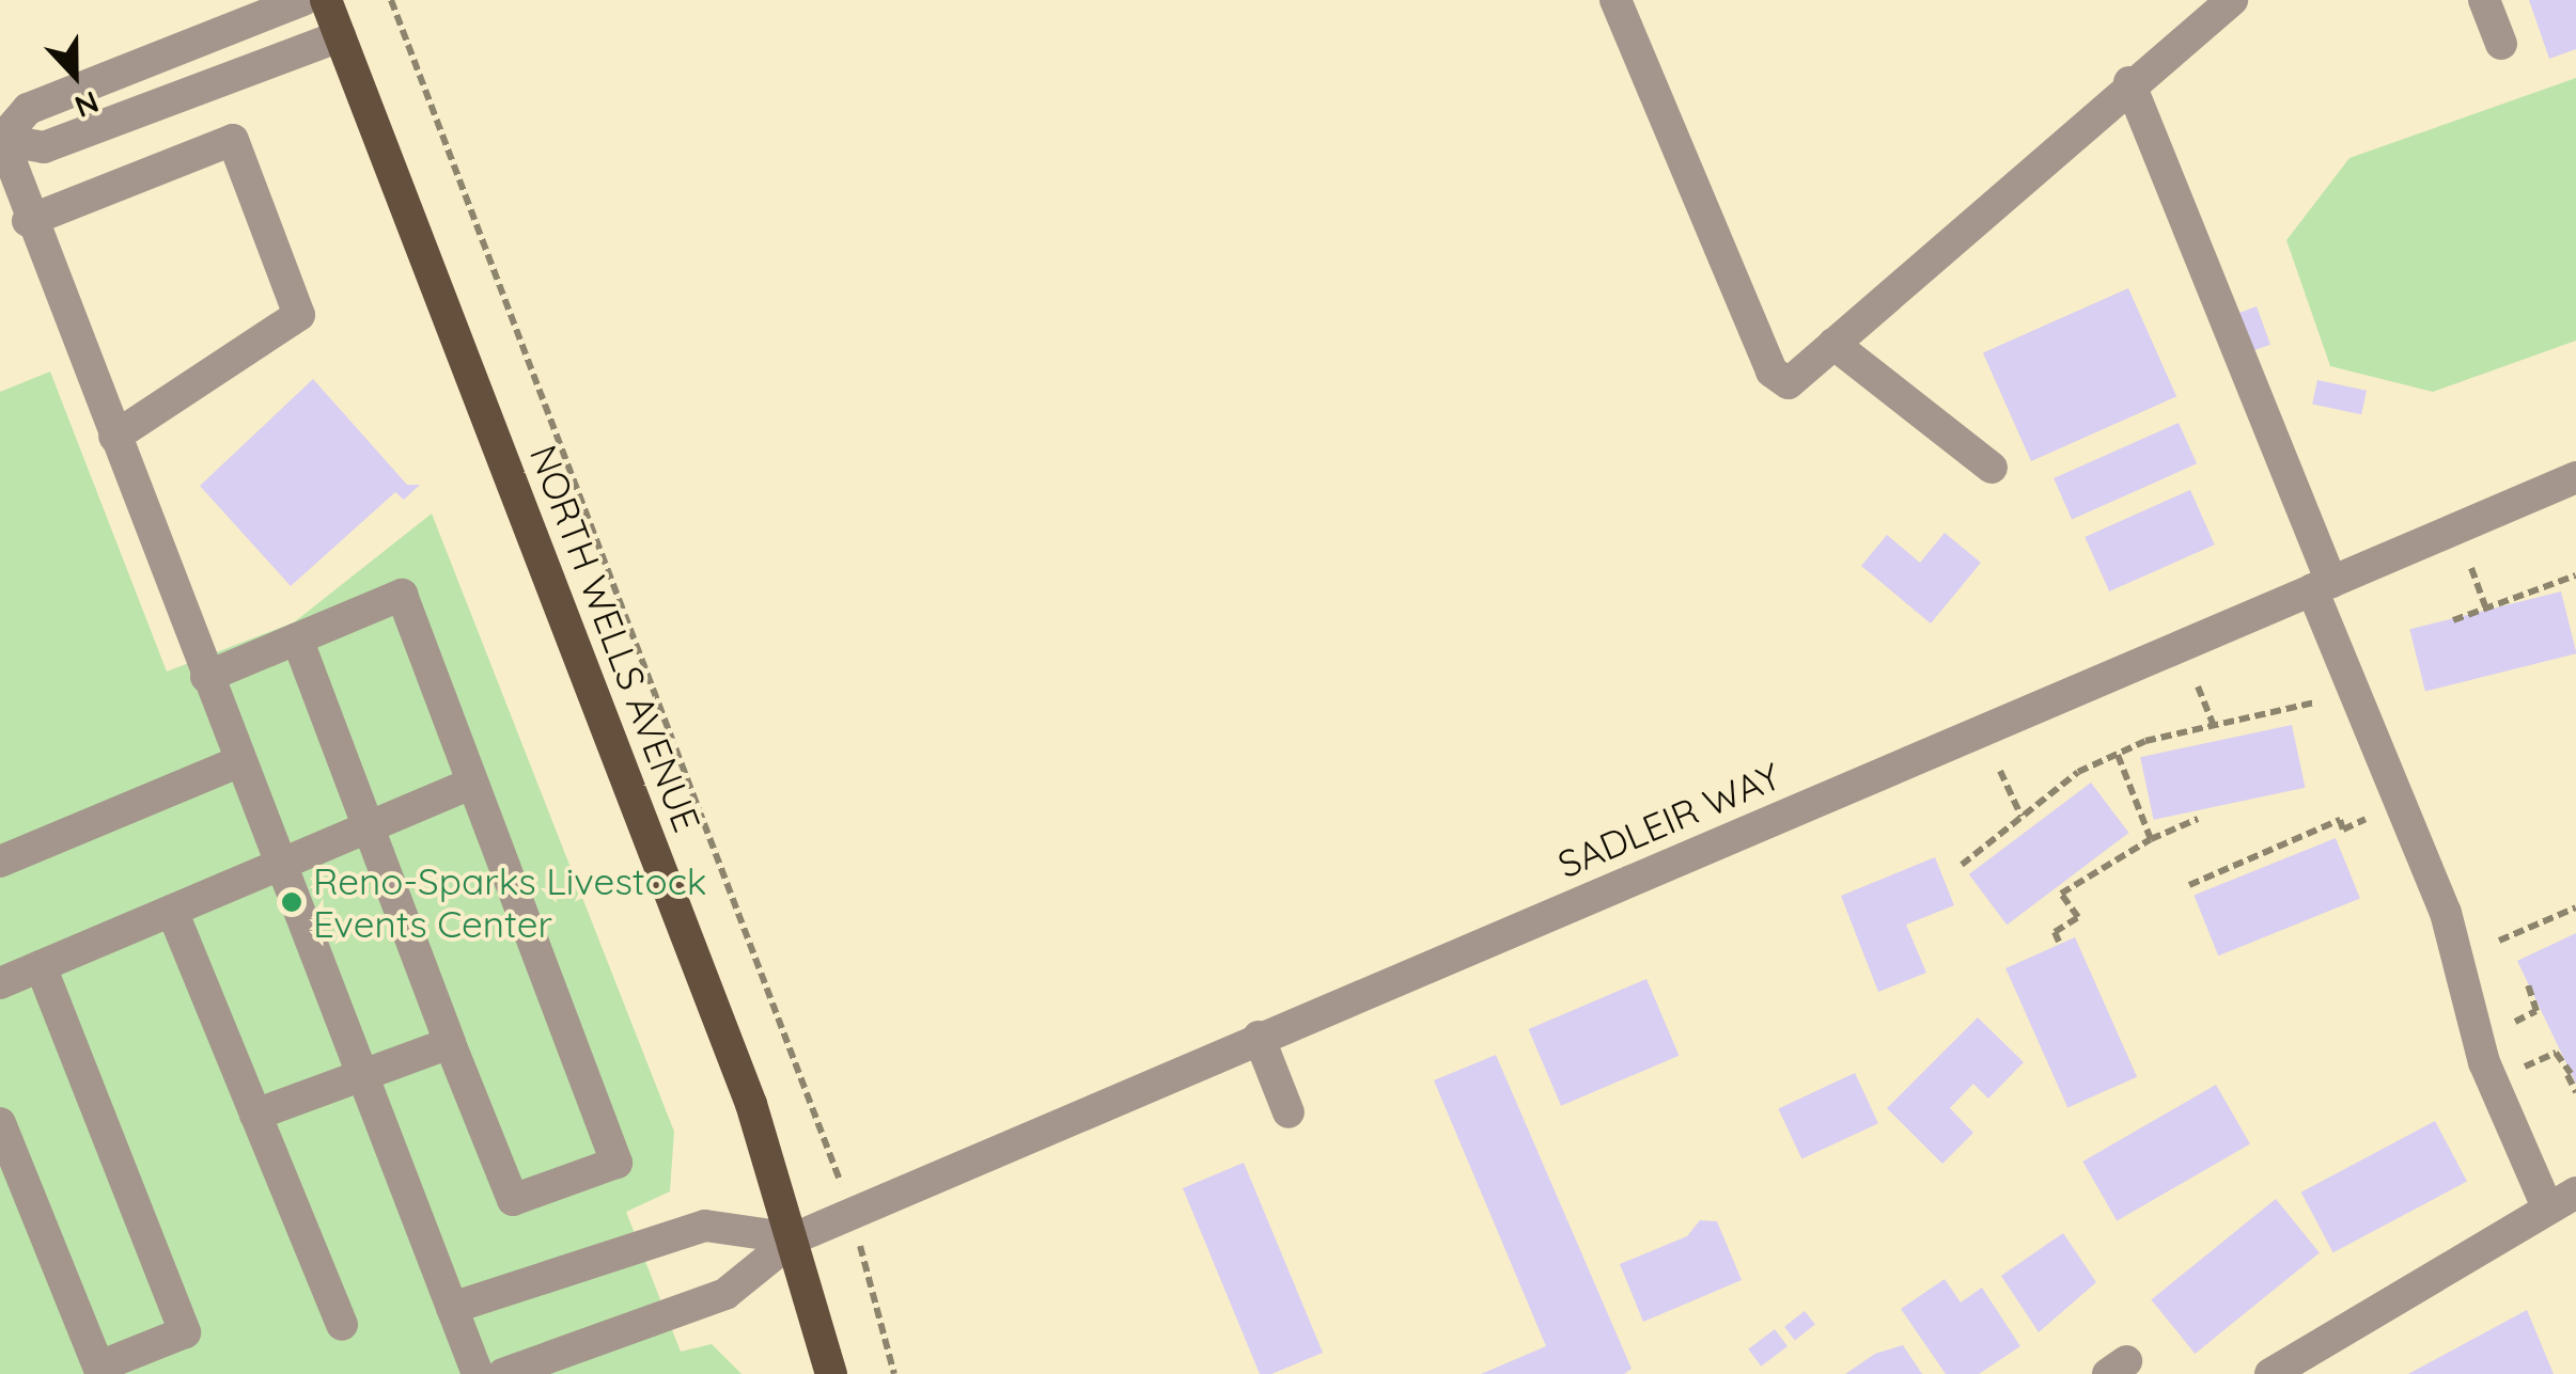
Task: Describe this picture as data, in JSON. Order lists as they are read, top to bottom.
{
  "streets": {
    "main road": ["NORTH WELLS AVENUE"],
    "street": ["SADLEIR WAY"]
  },
  "crossings": [
    ["NORTH WELLS AVENUE", "SADLEIR WAY"]
  ],
  "places": ["Reno-Sparks Livestock Events Center"],
  "north": "bottom"
}
